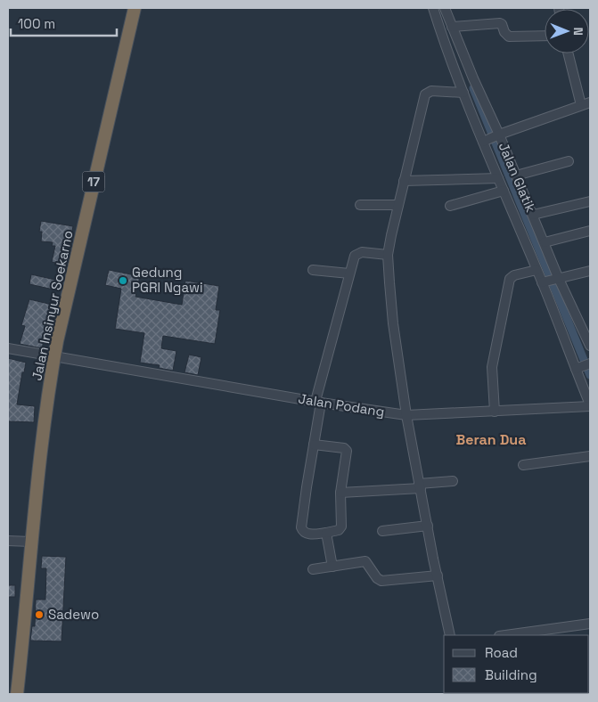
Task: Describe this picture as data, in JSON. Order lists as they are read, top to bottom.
{
  "streets": {
    "highway": ["17", "Jalan Insinyur Soekarno"],
    "street": ["Jalan Glatik", "Jalan Podang"]
  },
  "crossings": [
    ["Jalan Insinyur Soekarno", "Jalan Podang"]
  ],
  "districts": ["Beran Dua"],
  "places": ["Gedung PGRI Ngawi", "Sadewo"],
  "legend": ["Road", "Building"],
  "scale_bar": "100 m",
  "north": "right"
}
